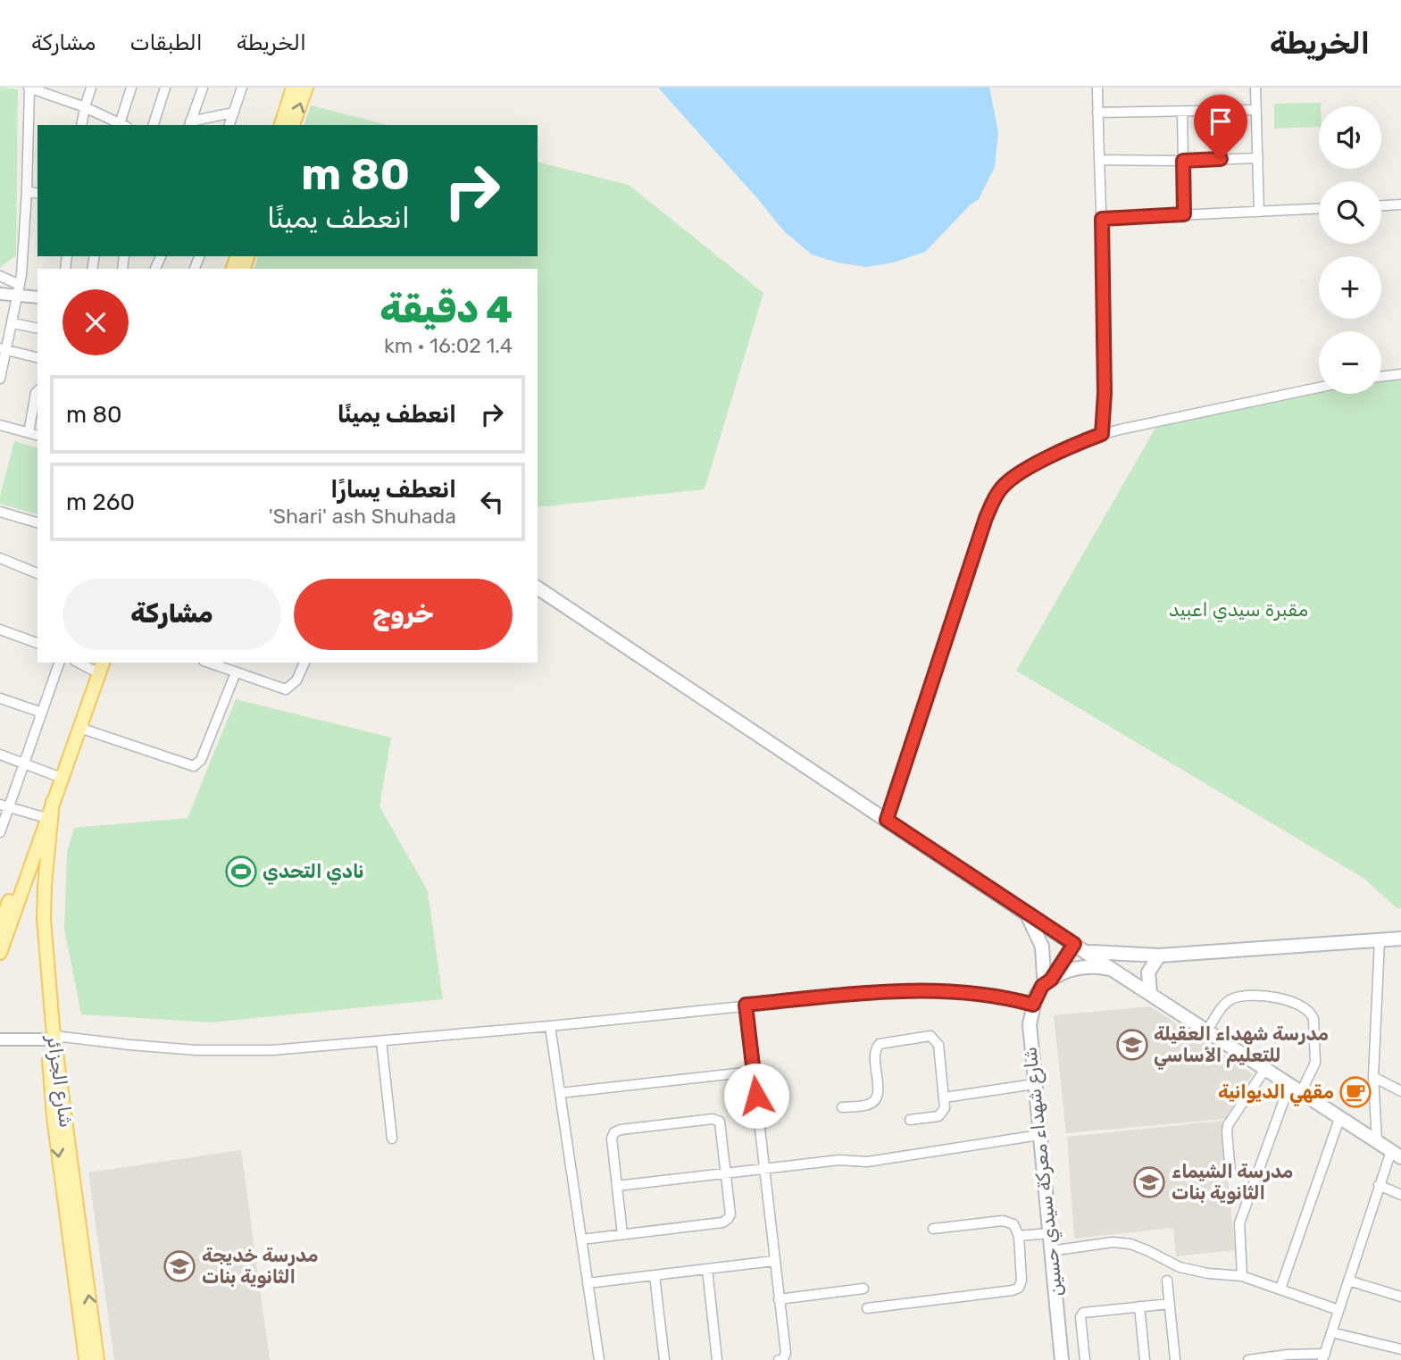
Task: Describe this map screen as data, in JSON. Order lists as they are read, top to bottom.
{
  "streets": {
    "main road": ["شارع الجزائر", "شارع شهداء معركة سيدي حسين"]
  },
  "parks": ["مقبرة سيدي اعبيد"],
  "places": {
    "sports": ["نادي التحدي"],
    "school or university": ["مدرسة شهداء العقيلة للتعليم الأساسي", "مدرسة الشيماء الثانوية بنات", "مدرسة خديجة الثانوية بنات"],
    "cafe": ["مقهي الديوانية"]
  },
  "page": {
    "header": "الخريطة",
    "nav": ["الخريطة", "الطبقات", "مشاركة"],
    "map_buttons": ["+", "−"],
    "turn": ["80 m", "انعطف يمينًا"],
    "heading": ["4 دقيقة", "1.4 km · 16:02"],
    "list": [
      {
        "name": "انعطف يمينًا",
        "value": "80 m"
      },
      {
        "name": "انعطف يسارًا",
        "note": "Shari' ash Shuhada'",
        "value": "260 m"
      }
    ],
    "buttons": ["خروج", "مشاركة"]
  }
}
